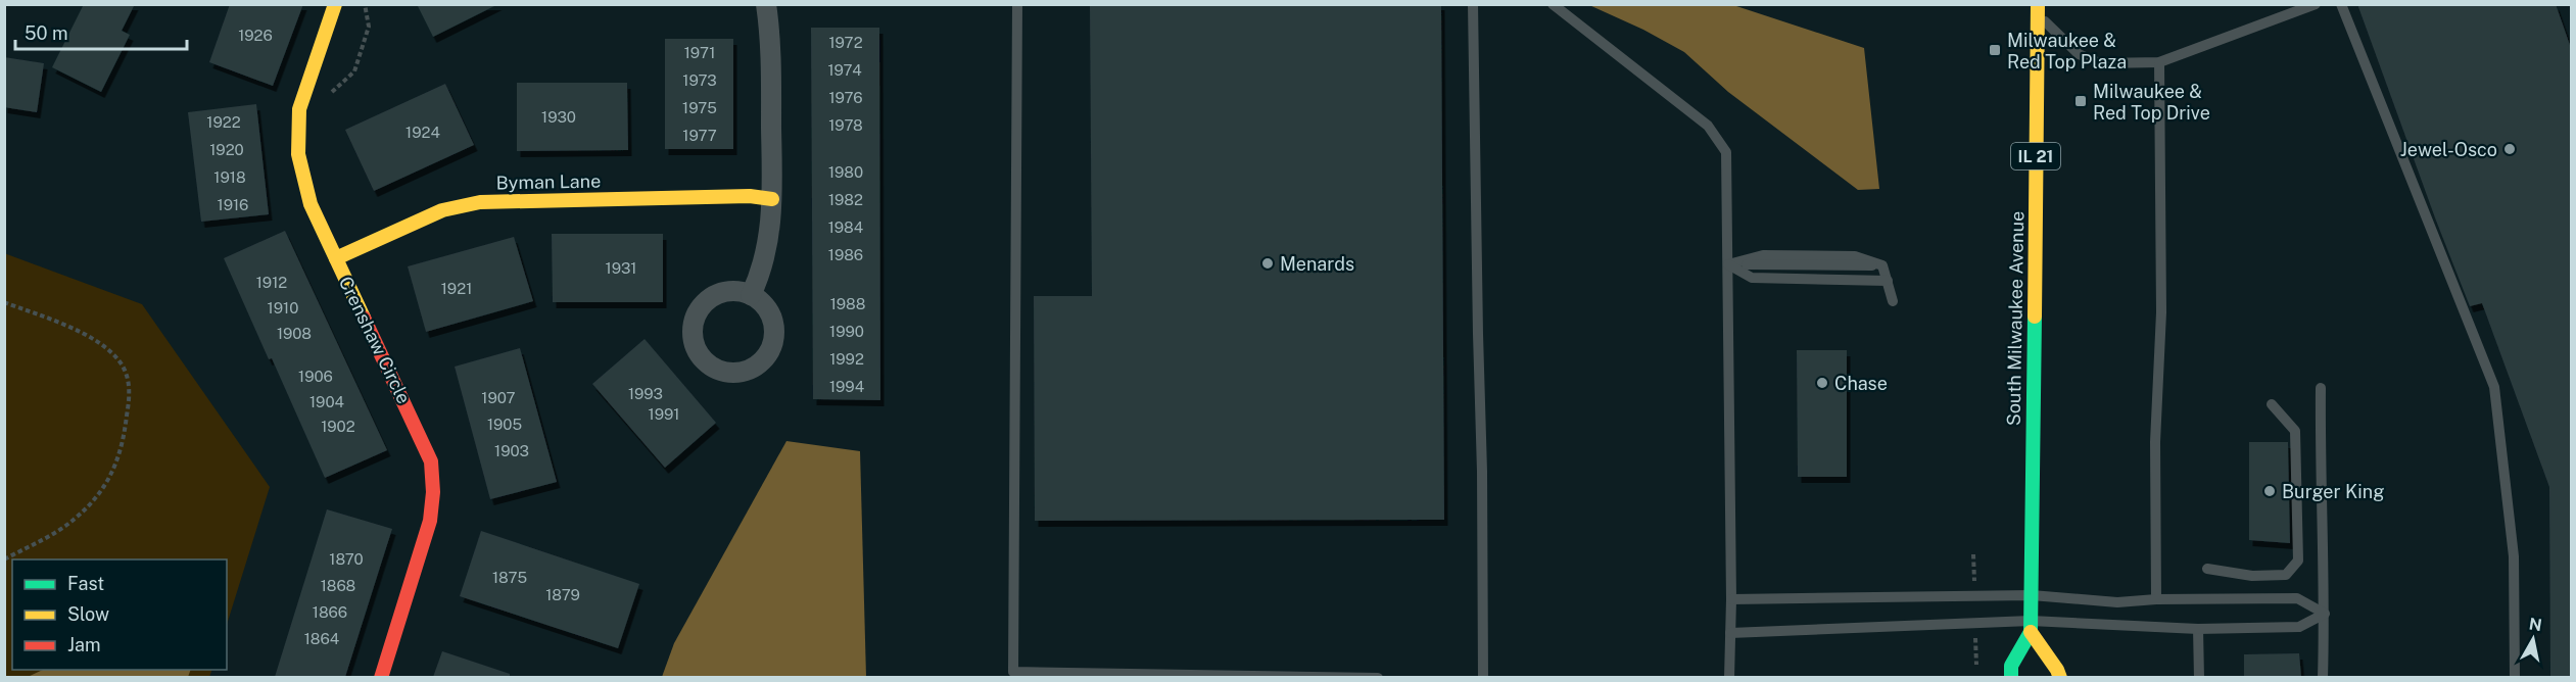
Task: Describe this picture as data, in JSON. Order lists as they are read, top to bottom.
{
  "streets": {
    "street": [
      "IL 21",
      "Byman Lane",
      "South Milwaukee Avenue",
      "Crenshaw Circle"
    ]
  },
  "crossings": [
    ["Byman Lane", "Crenshaw Circle"]
  ],
  "places": {
    "transit": ["Milwaukee & Red Top Plaza", "Milwaukee & Red Top Drive"],
    "other": [
      "Jewel-Osco",
      "Menards",
      "Chase",
      "Burger King"
    ]
  },
  "house_numbers": [
    "1926",
    "1972",
    "1971",
    "1974",
    "1973",
    "1976",
    "1975",
    "1930",
    "1922",
    "1978",
    "1924",
    "1977",
    "1920",
    "1980",
    "1918",
    "1982",
    "1916",
    "1984",
    "1986",
    "1931",
    "1912",
    "1921",
    "1988",
    "1910",
    "1990",
    "1908",
    "1992",
    "1906",
    "1994",
    "1993",
    "1907",
    "1904",
    "1991",
    "1905",
    "1902",
    "1903",
    "1870",
    "1875",
    "1868",
    "1879",
    "1866",
    "1864"
  ],
  "legend": ["Fast", "Slow", "Jam"],
  "scale_bar": "50 m",
  "north": "top"
}
